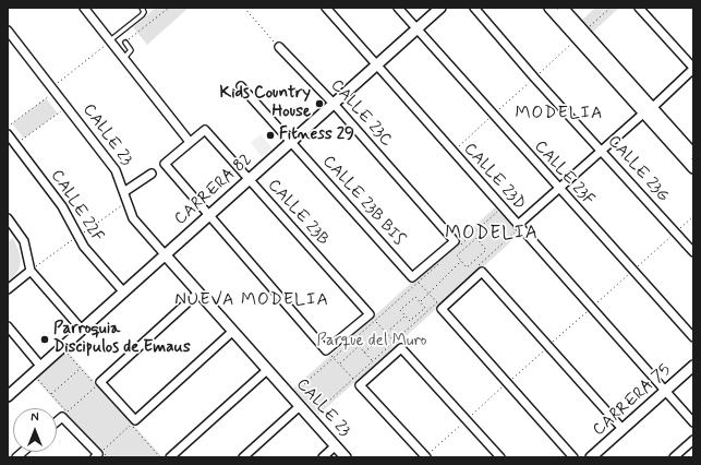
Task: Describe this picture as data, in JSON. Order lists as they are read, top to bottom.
{
  "streets": {
    "street": [
      "CALLE 23C",
      "CALLE 23",
      "CALLE 23G",
      "CALLE 23F",
      "CALLE 23D",
      "CARRERA 82",
      "CALLE 23B BIS",
      "CALLE 22F",
      "CALLE 23B",
      "CARRERA 75"
    ]
  },
  "crossings": [
    ["CALLE 23C", "CARRERA 82"],
    ["CALLE 23", "CARRERA 82"],
    ["CALLE 23F", "CARRERA 82"],
    ["CALLE 23D", "CARRERA 82"],
    ["CALLE 23D", "CARRERA 75"],
    ["CARRERA 82", "CALLE 23B BIS"],
    ["CARRERA 82", "CALLE 22F"],
    ["CARRERA 82", "CALLE 23B"]
  ],
  "districts": ["MODELIA", "MODELIA", "NUEVA MODELIA"],
  "parks": ["Parque del Muro"],
  "places": ["Kids Country House", "Fitness 29", "Parroquia Discipulos de Emaus"],
  "north": "top"
}
